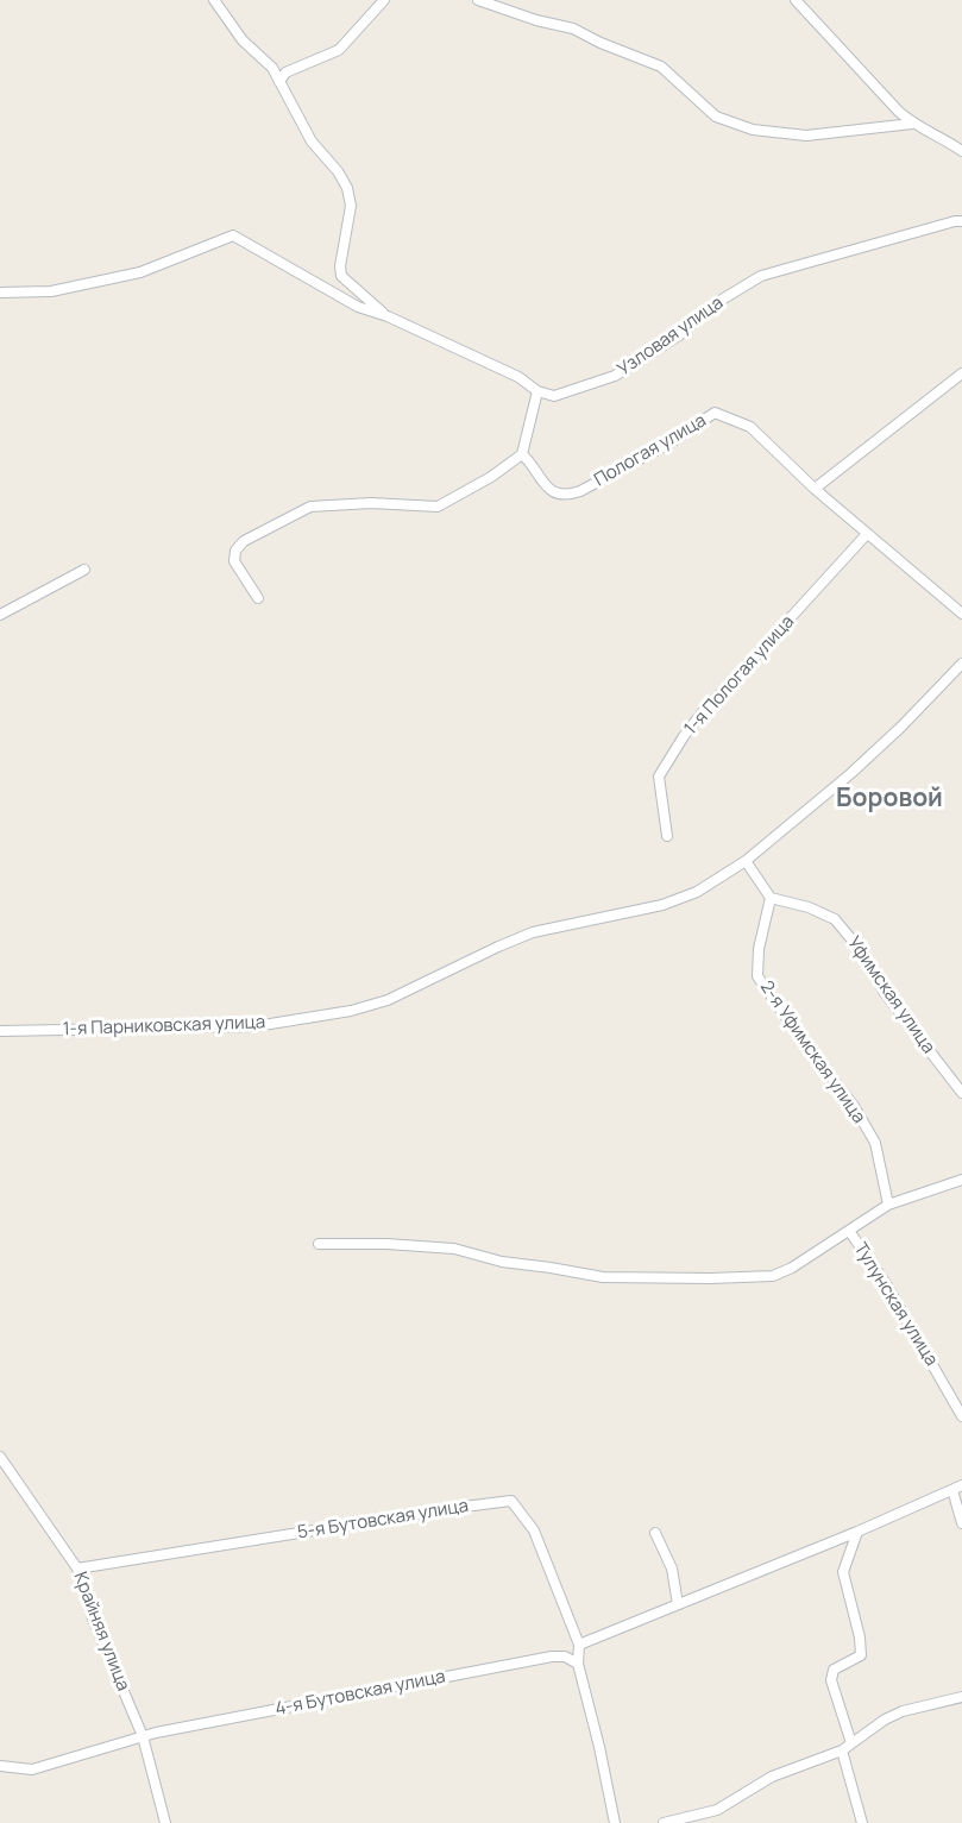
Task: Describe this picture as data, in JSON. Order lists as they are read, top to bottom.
{
  "streets": {
    "street": [
      "Узловая улица",
      "Пологая улица",
      "1-я Пологая улица",
      "Уфимская улица",
      "1-я Парниковская улица",
      "2-я Уфимская улица",
      "Тулунская улица",
      "5-я Бутовская улица",
      "Крайняя улица",
      "4-я Бутовская улица"
    ]
  },
  "crossings": [
    ["Пологая улица", "1-я Пологая улица"],
    ["Уфимская улица", "2-я Уфимская улица"],
    ["5-я Бутовская улица", "Крайняя улица"],
    ["5-я Бутовская улица", "4-я Бутовская улица"],
    ["Крайняя улица", "4-я Бутовская улица"]
  ],
  "districts": ["Боровой"]
}
